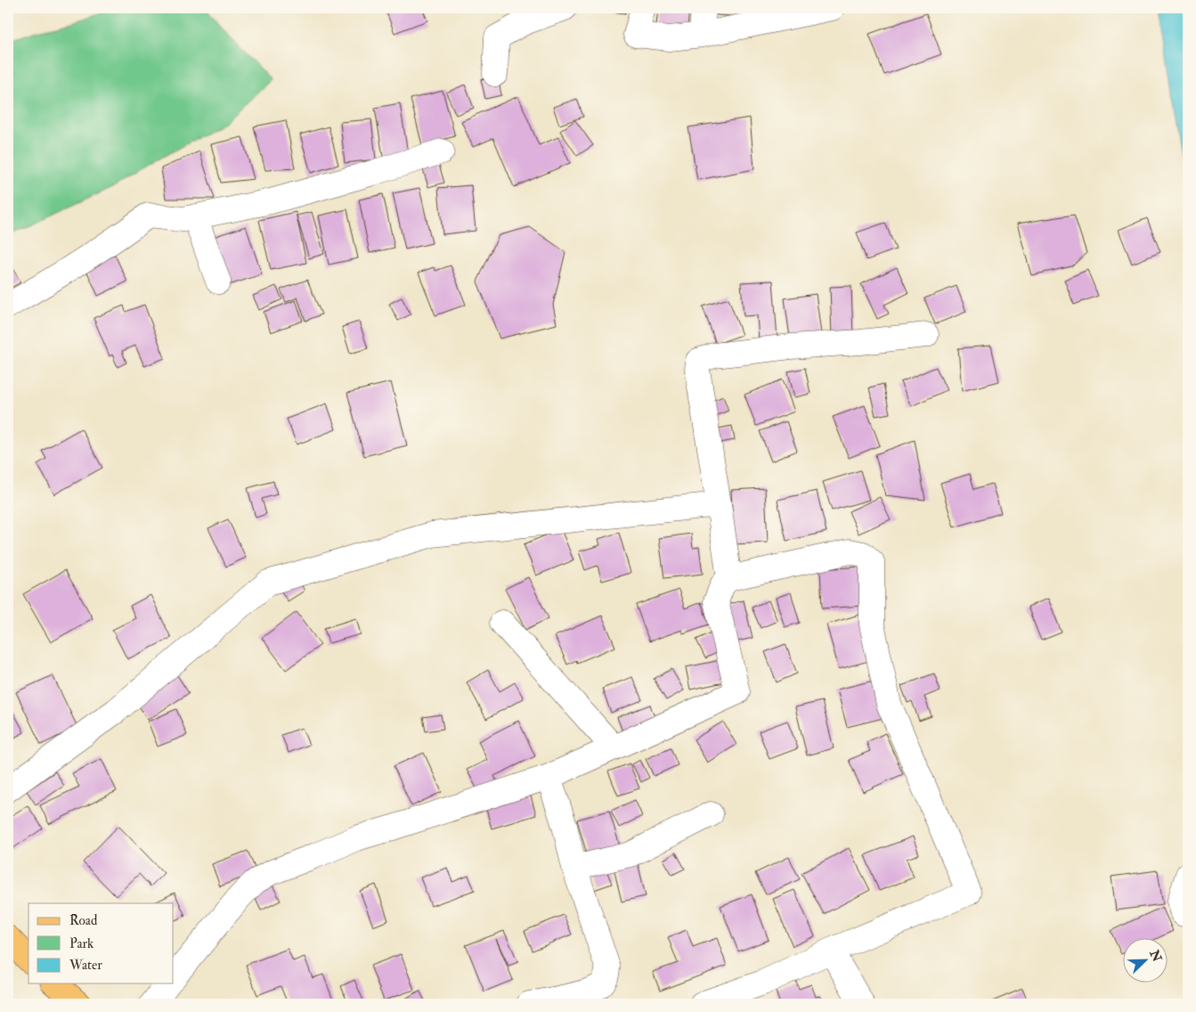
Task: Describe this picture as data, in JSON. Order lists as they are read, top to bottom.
{
  "legend": ["Road", "Park", "Water"],
  "north": "top right"
}
